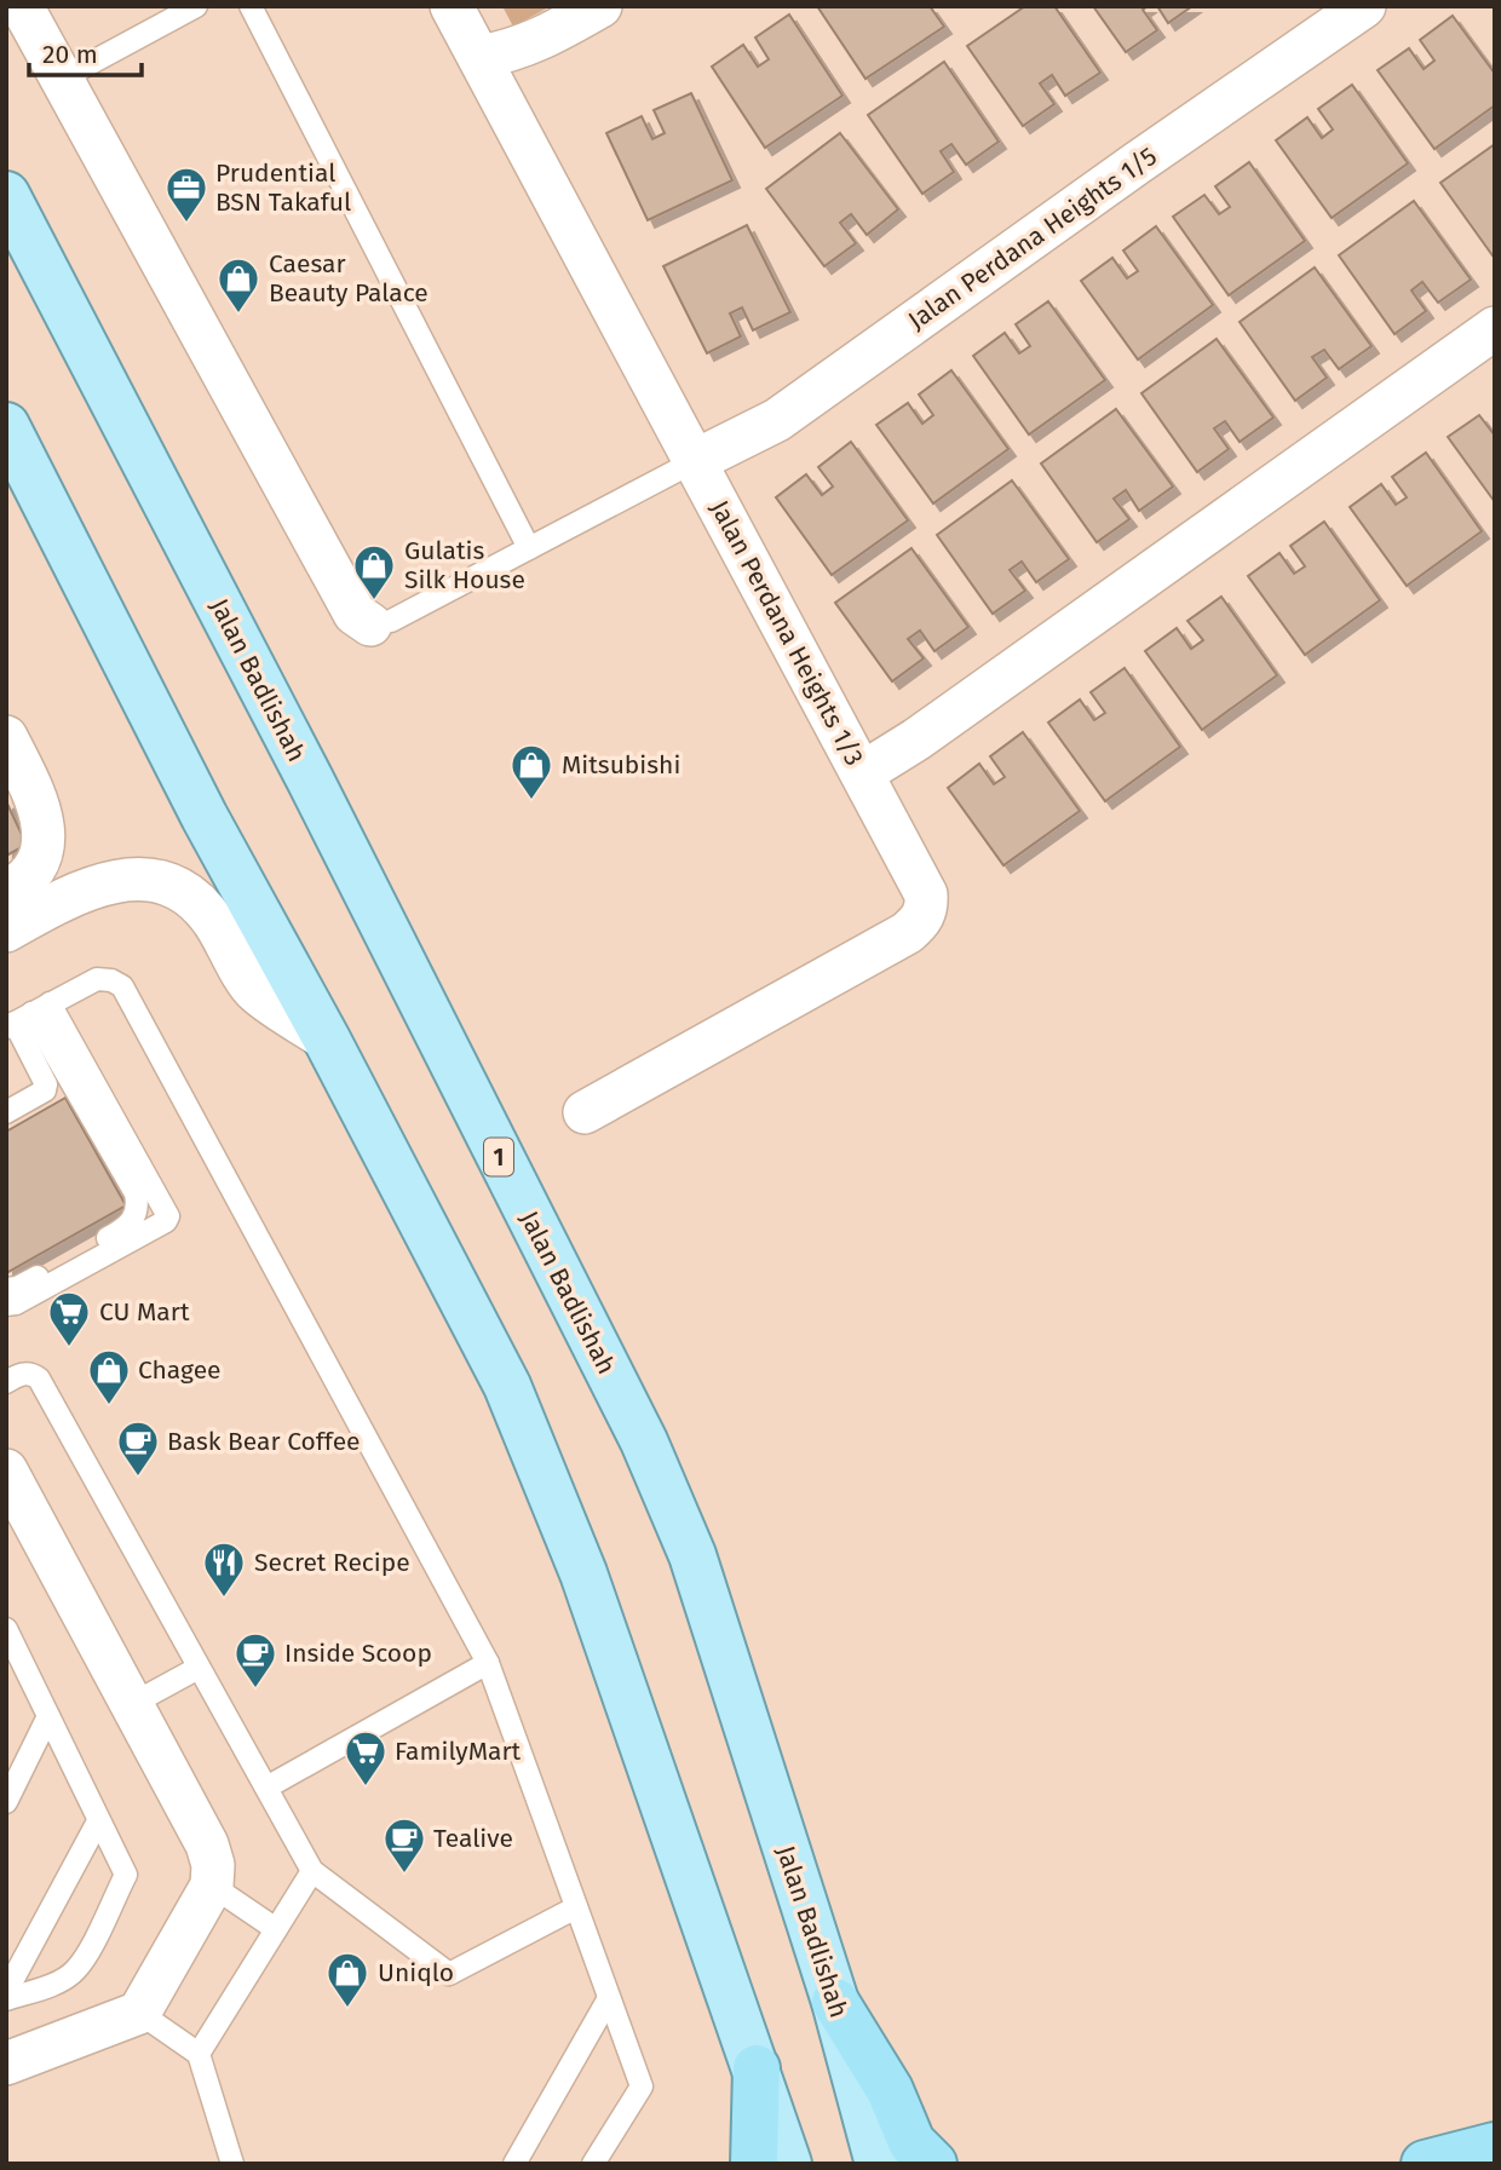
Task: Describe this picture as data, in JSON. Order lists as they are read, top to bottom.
{
  "streets": {
    "main road": ["Jalan Badlishah", "1"],
    "street": ["Jalan Perdana Heights 1/5", "Jalan Perdana Heights 1/3"]
  },
  "crossings": [
    ["Jalan Perdana Heights 1/5", "Jalan Perdana Heights 1/3"]
  ],
  "places": {
    "office": ["Prudential BSN Takaful"],
    "shop": [
      "Caesar Beauty Palace",
      "Gulatis Silk House",
      "Mitsubishi",
      "Chagee",
      "Uniqlo"
    ],
    "supermarket": ["CU Mart", "FamilyMart"],
    "cafe": ["Bask Bear Coffee", "Inside Scoop", "Tealive"],
    "restaurant": ["Secret Recipe"]
  },
  "scale_bar": "20 m"
}
